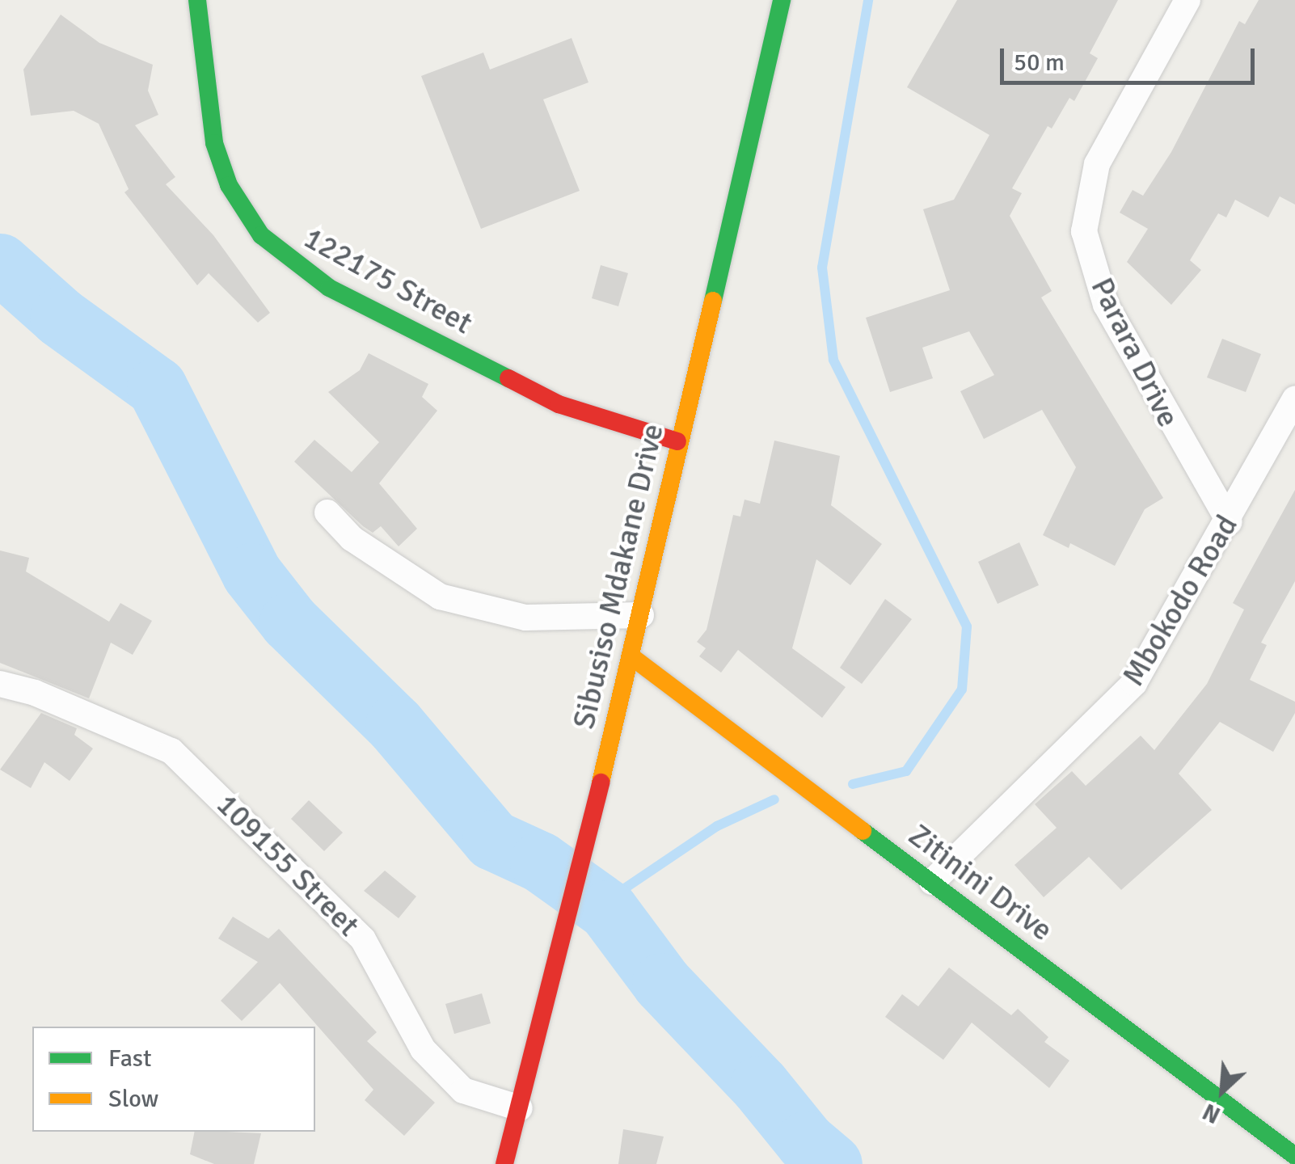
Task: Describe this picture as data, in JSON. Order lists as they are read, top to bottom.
{
  "streets": {
    "street": [
      "122175 Street",
      "Parara Drive",
      "Sibusiso Mdakane Drive",
      "Mbokodo Road",
      "109155 Street",
      "Zitinini Drive"
    ]
  },
  "crossings": [
    ["122175 Street", "Sibusiso Mdakane Drive"],
    ["Parara Drive", "Mbokodo Road"],
    ["Sibusiso Mdakane Drive", "109155 Street"],
    ["Sibusiso Mdakane Drive", "Zitinini Drive"],
    ["Mbokodo Road", "Zitinini Drive"]
  ],
  "legend": ["Fast", "Slow"],
  "scale_bar": "50 m",
  "north": "bottom left"
}
